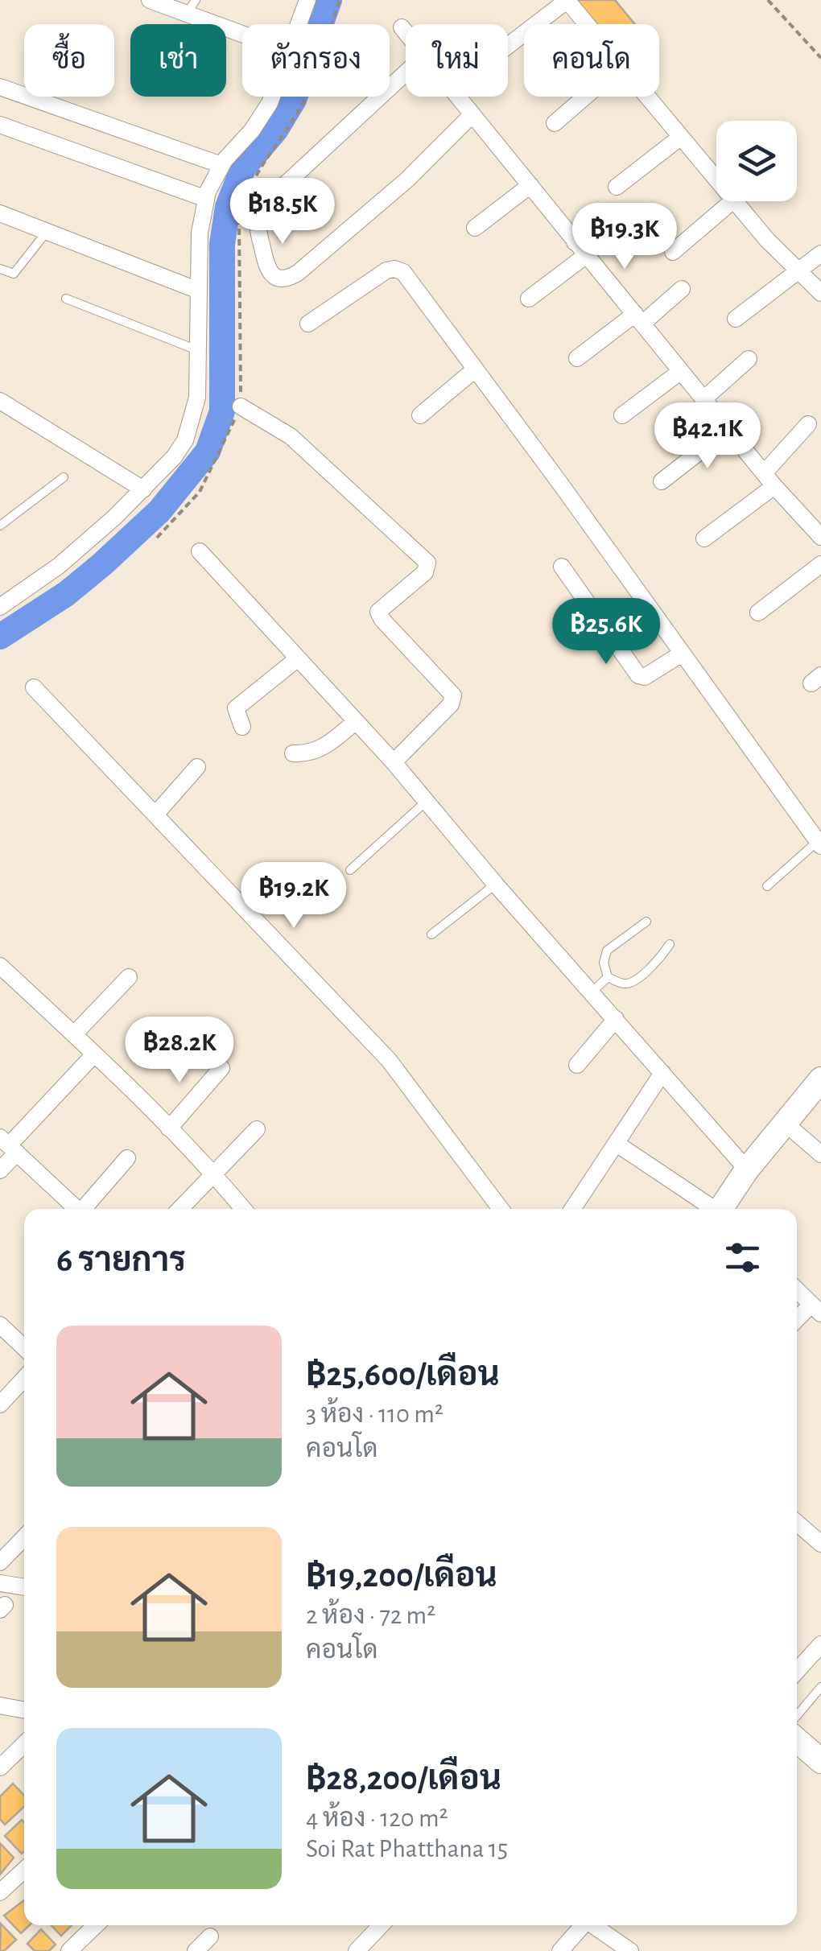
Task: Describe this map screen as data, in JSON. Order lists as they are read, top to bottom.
{
  "page": {
    "chip": [
      "ซื้อ",
      "เช่า",
      "ตัวกรอง",
      "ใหม่",
      "คอนโด"
    ],
    "price": [
      "฿18.5K",
      "฿19.3K",
      "฿42.1K",
      "฿25.6K",
      "฿19.2K",
      "฿28.2K"
    ],
    "heading": "6 รายการ",
    "list": [
      {
        "name": "฿25,600/เดือน",
        "note": "3 ห้อง · 110 m² · คอนโด"
      },
      {
        "name": "฿19,200/เดือน",
        "note": "2 ห้อง · 72 m² · คอนโด"
      },
      {
        "name": "฿28,200/เดือน",
        "note": "4 ห้อง · 120 m² · Soi Rat Phatthana 15"
      }
    ]
  }
}
